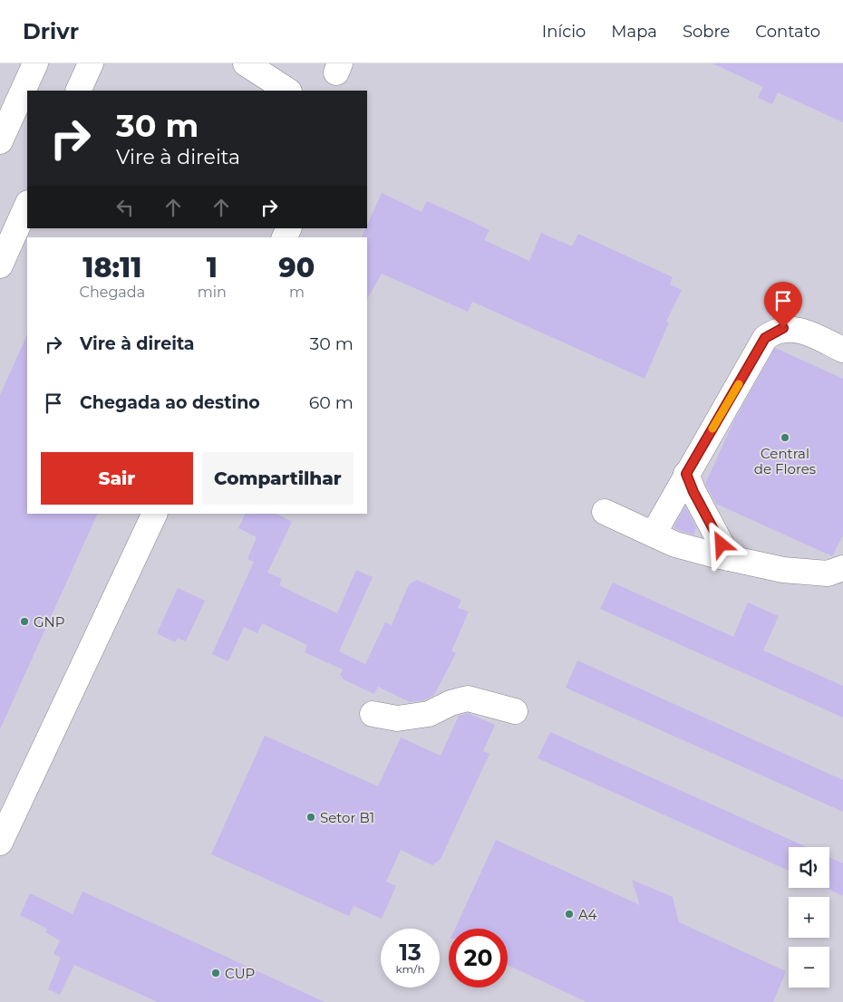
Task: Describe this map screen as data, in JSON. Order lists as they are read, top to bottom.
{
  "places": [
    "Central de Flores",
    "GNP",
    "Setor B1",
    "A4",
    "CUP"
  ],
  "page": {
    "header": "Drivr",
    "nav": [
      "Início",
      "Mapa",
      "Sobre",
      "Contato"
    ],
    "turn": ["30 m", "Vire à direita"],
    "eta": [
      "18:11",
      "Chegada",
      "1",
      "min",
      "90",
      "m"
    ],
    "list": [
      {
        "name": "Vire à direita",
        "value": "30 m"
      },
      {
        "name": "Chegada ao destino",
        "value": "60 m"
      }
    ],
    "buttons": ["Sair", "Compartilhar"],
    "map_buttons": ["+", "−"],
    "speed": "13 km/h",
    "limit": "20"
  }
}
